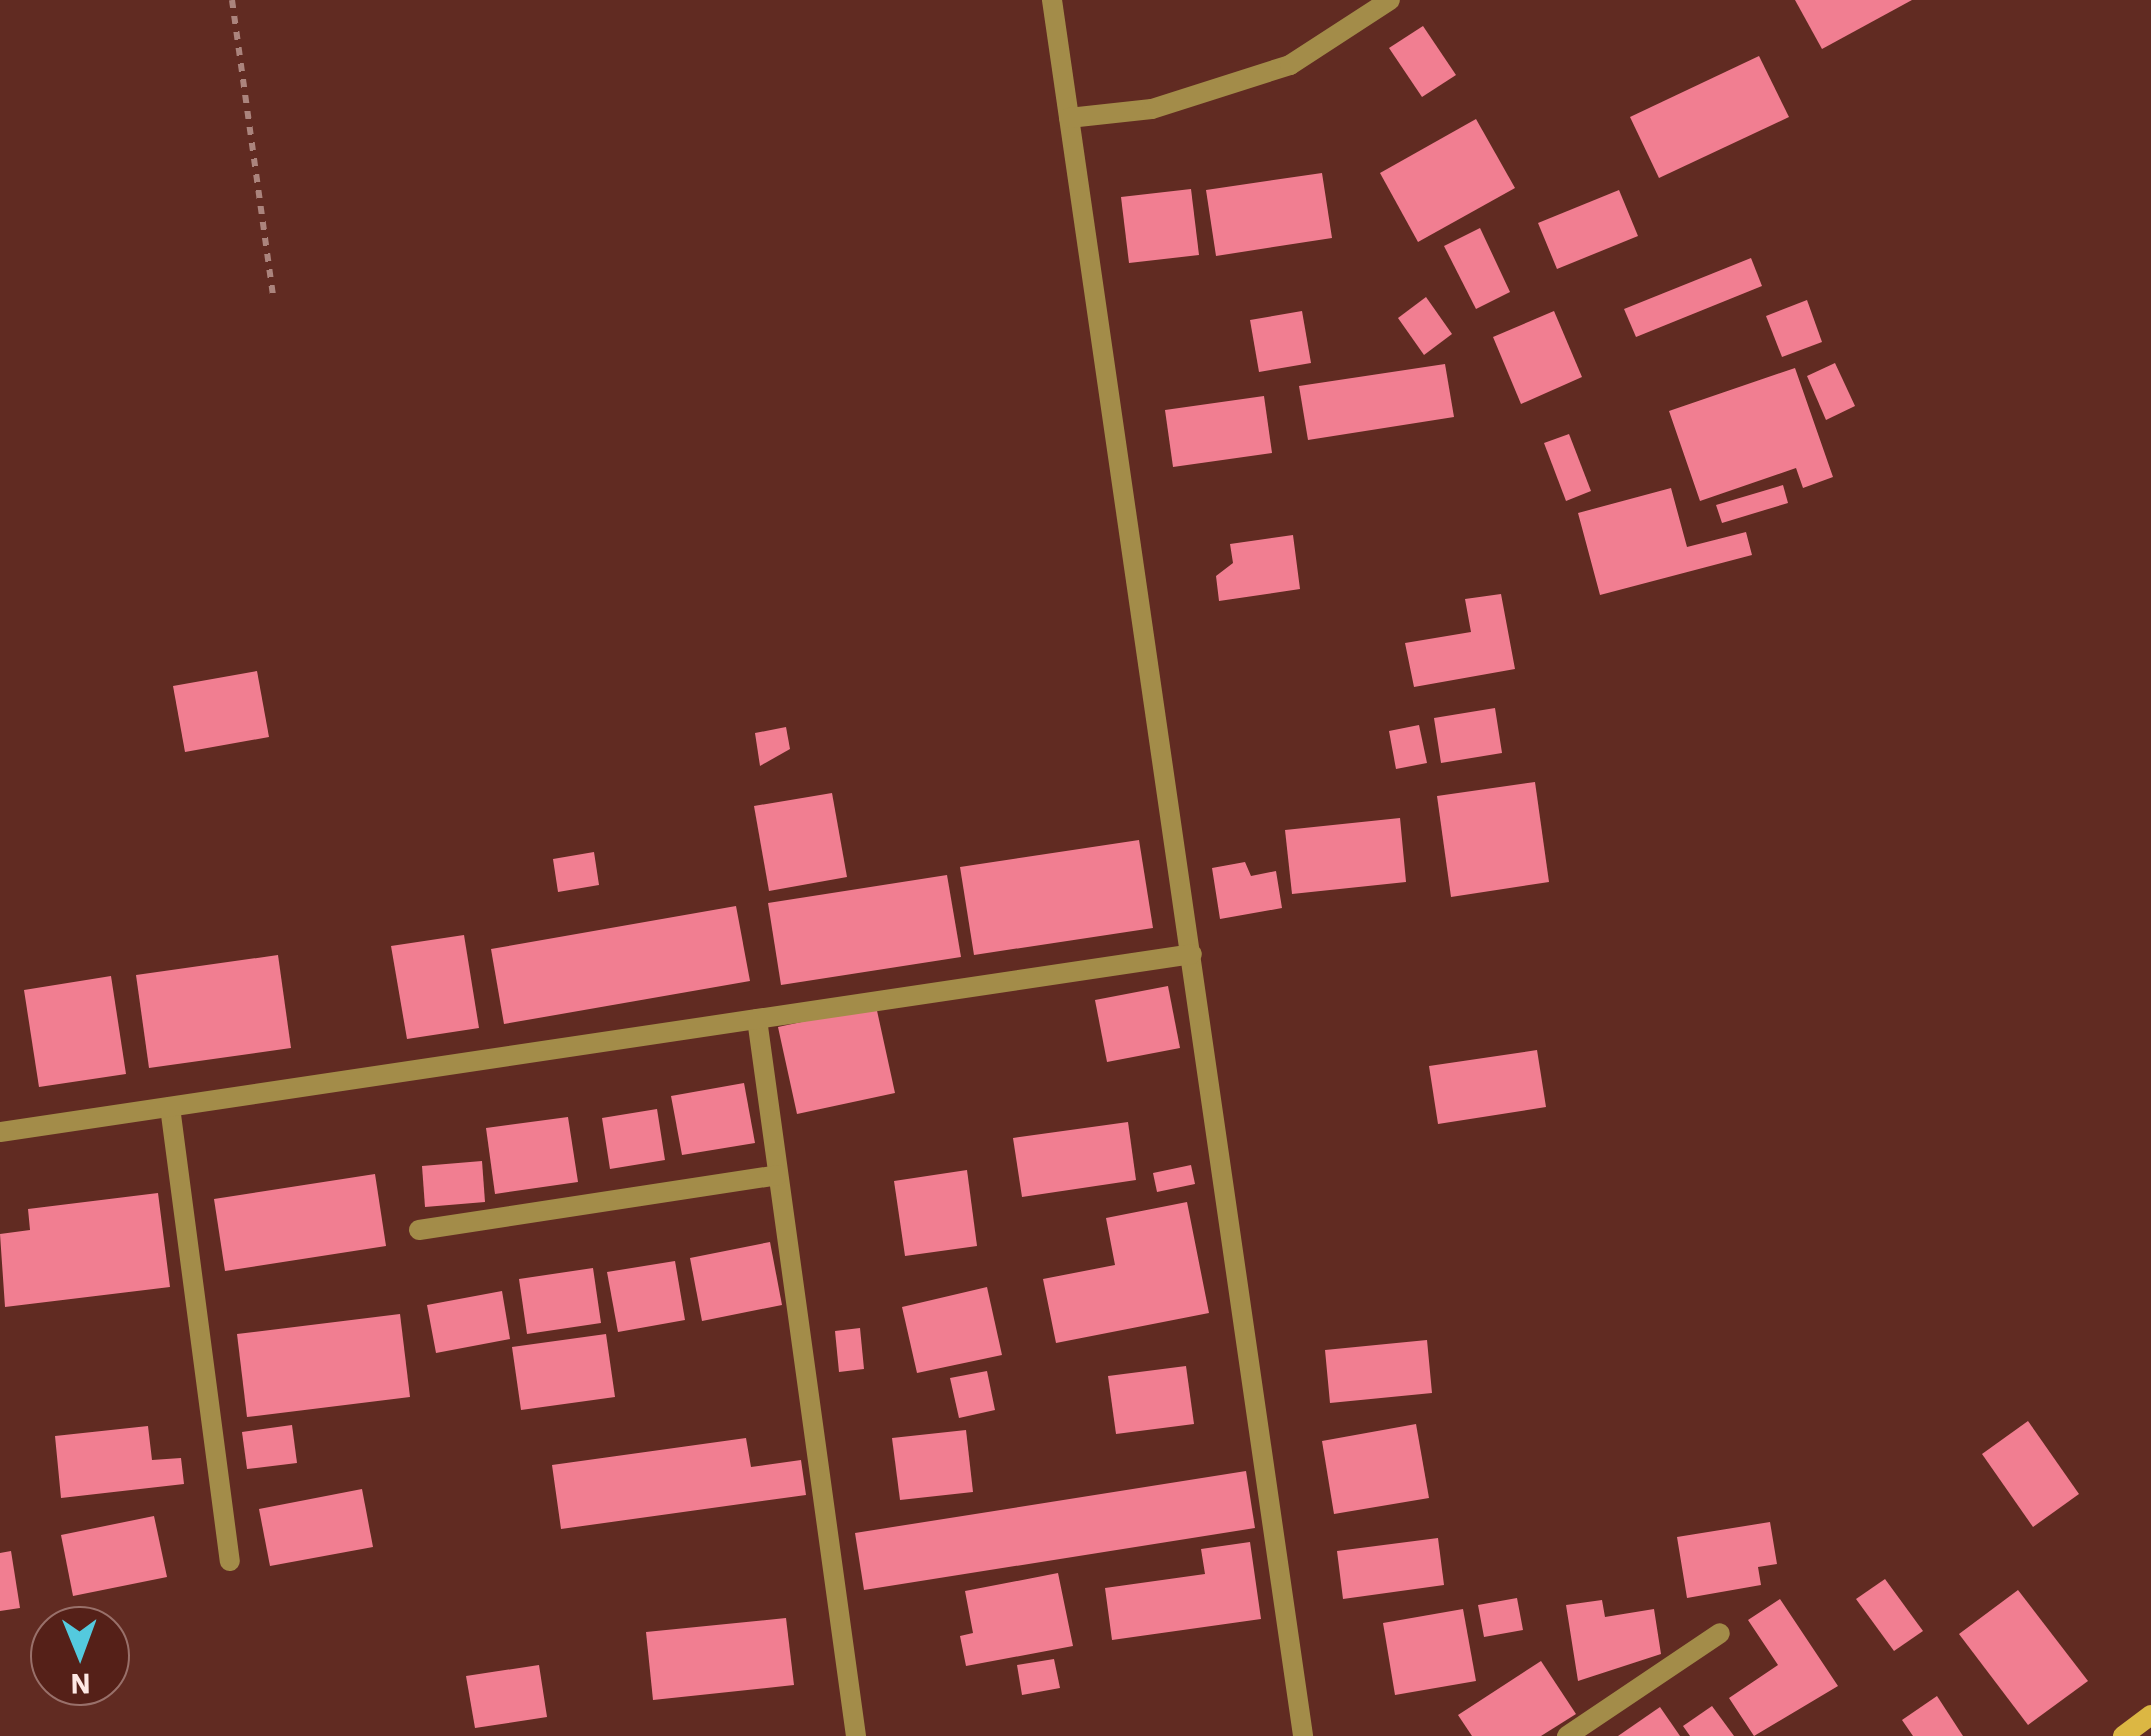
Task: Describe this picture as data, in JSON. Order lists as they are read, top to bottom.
{
  "north": "bottom"
}
